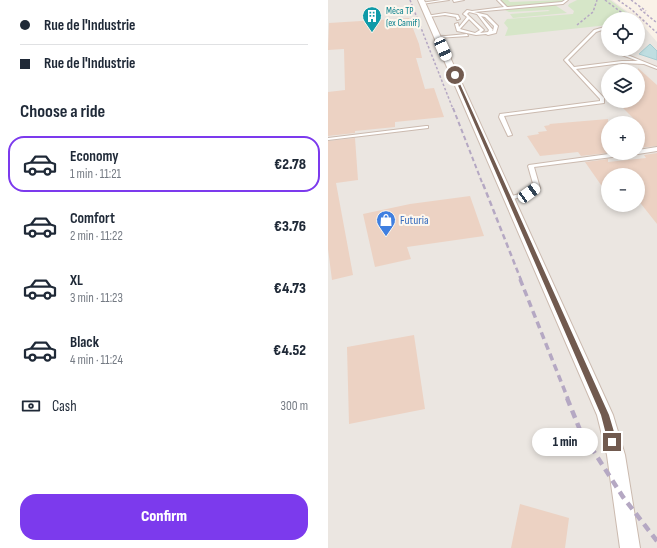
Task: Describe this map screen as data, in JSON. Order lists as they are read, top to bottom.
{
  "places": {
    "building": ["Méca TP (ex Camif)"],
    "shop": ["Futuria"]
  },
  "page": {
    "banner": ["Rue de l'Industrie", "Rue de l'Industrie"],
    "map_buttons": ["+", "−"],
    "heading": "Choose a ride",
    "list": [
      {
        "name": "Economy",
        "note": "1 min · 11:21",
        "value": "€2.78"
      },
      {
        "name": "Comfort",
        "note": "2 min · 11:22",
        "value": "€3.76"
      },
      {
        "name": "XL",
        "note": "3 min · 11:23",
        "value": "€4.73"
      },
      {
        "name": "Black",
        "note": "4 min · 11:24",
        "value": "€4.52"
      }
    ],
    "pay": ["Cash", "300 m"],
    "bubble": "1 min",
    "buttons": "Confirm"
  }
}
